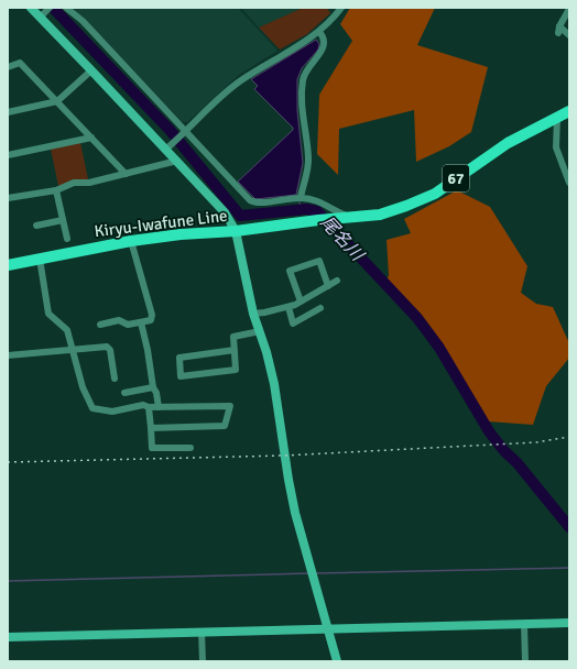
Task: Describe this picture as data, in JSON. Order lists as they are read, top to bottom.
{
  "streets": {
    "main road": ["67", "Kiryu-Iwafune Line"]
  },
  "crossings": [
    ["67", "Kiryu-Iwafune Line"]
  ],
  "water": ["尾名川"]
}
